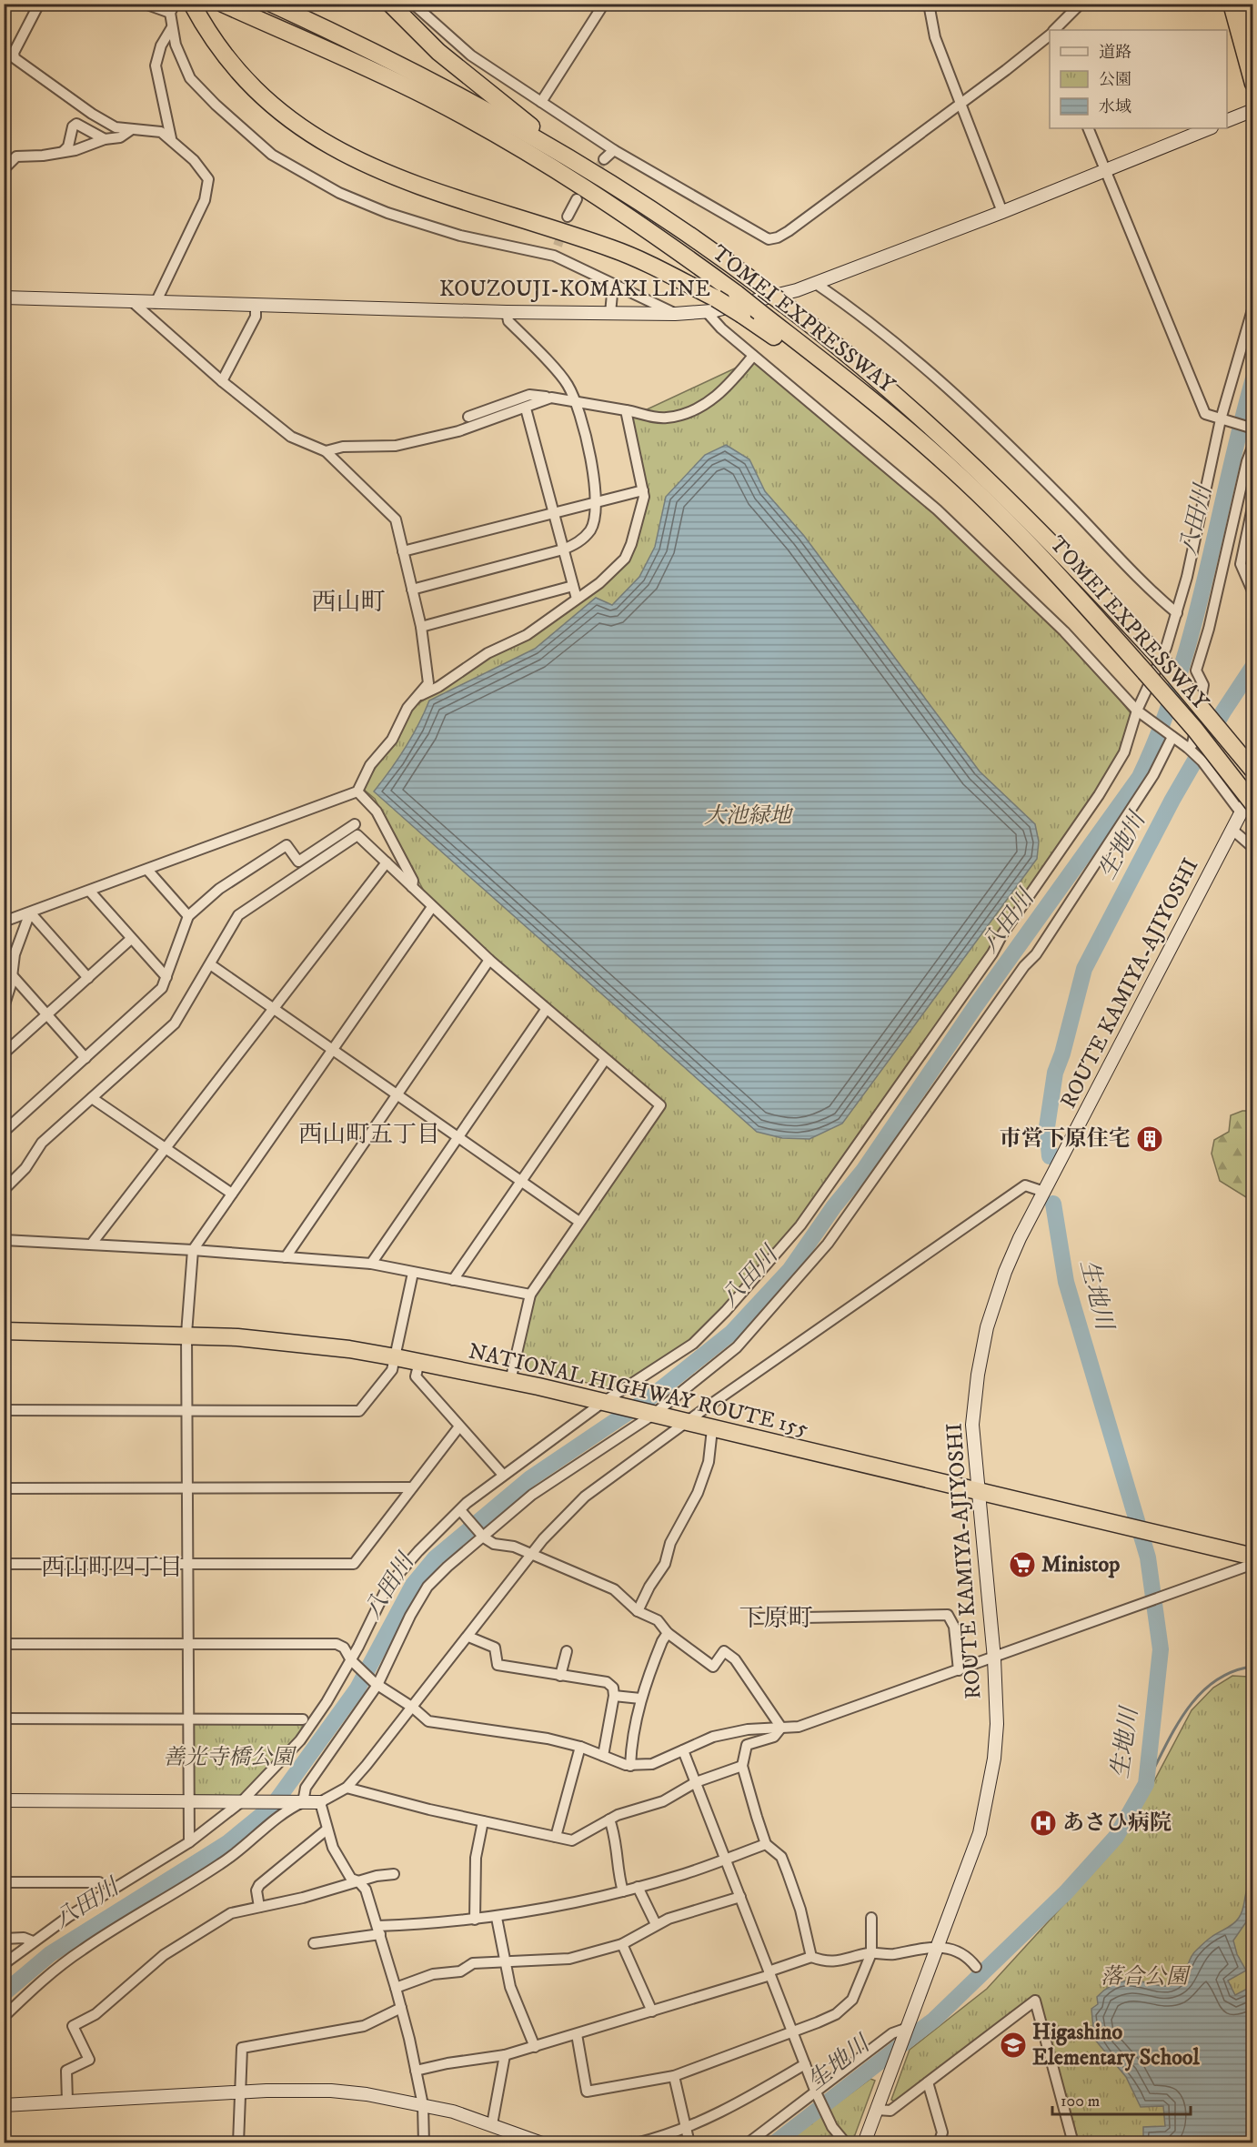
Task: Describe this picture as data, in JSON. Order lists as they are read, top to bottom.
{
  "streets": {
    "highway": ["TOMEI EXPRESSWAY", "NATIONAL HIGHWAY ROUTE 155"],
    "main road": ["KOUZOUJI-KOMAKI LINE", "ROUTE KAMIYA-AJIYOSHI"]
  },
  "crossings": [
    ["TOMEI EXPRESSWAY", "ROUTE KAMIYA-AJIYOSHI"],
    ["ROUTE KAMIYA-AJIYOSHI", "NATIONAL HIGHWAY ROUTE 155"]
  ],
  "districts": [
    "西山町",
    "西山町五丁目",
    "西山町四丁目",
    "下原町"
  ],
  "water": ["八田川", "生地川"],
  "parks": ["大池緑地", "善光寺橋公園", "落合公園"],
  "places": {
    "building": ["市営下原住宅"],
    "supermarket": ["Ministop"],
    "hospital": ["あさひ病院"],
    "school or university": ["Higashino Elementary School"]
  },
  "legend": ["道路", "公園", "水域"],
  "scale_bar": "100 m"
}
